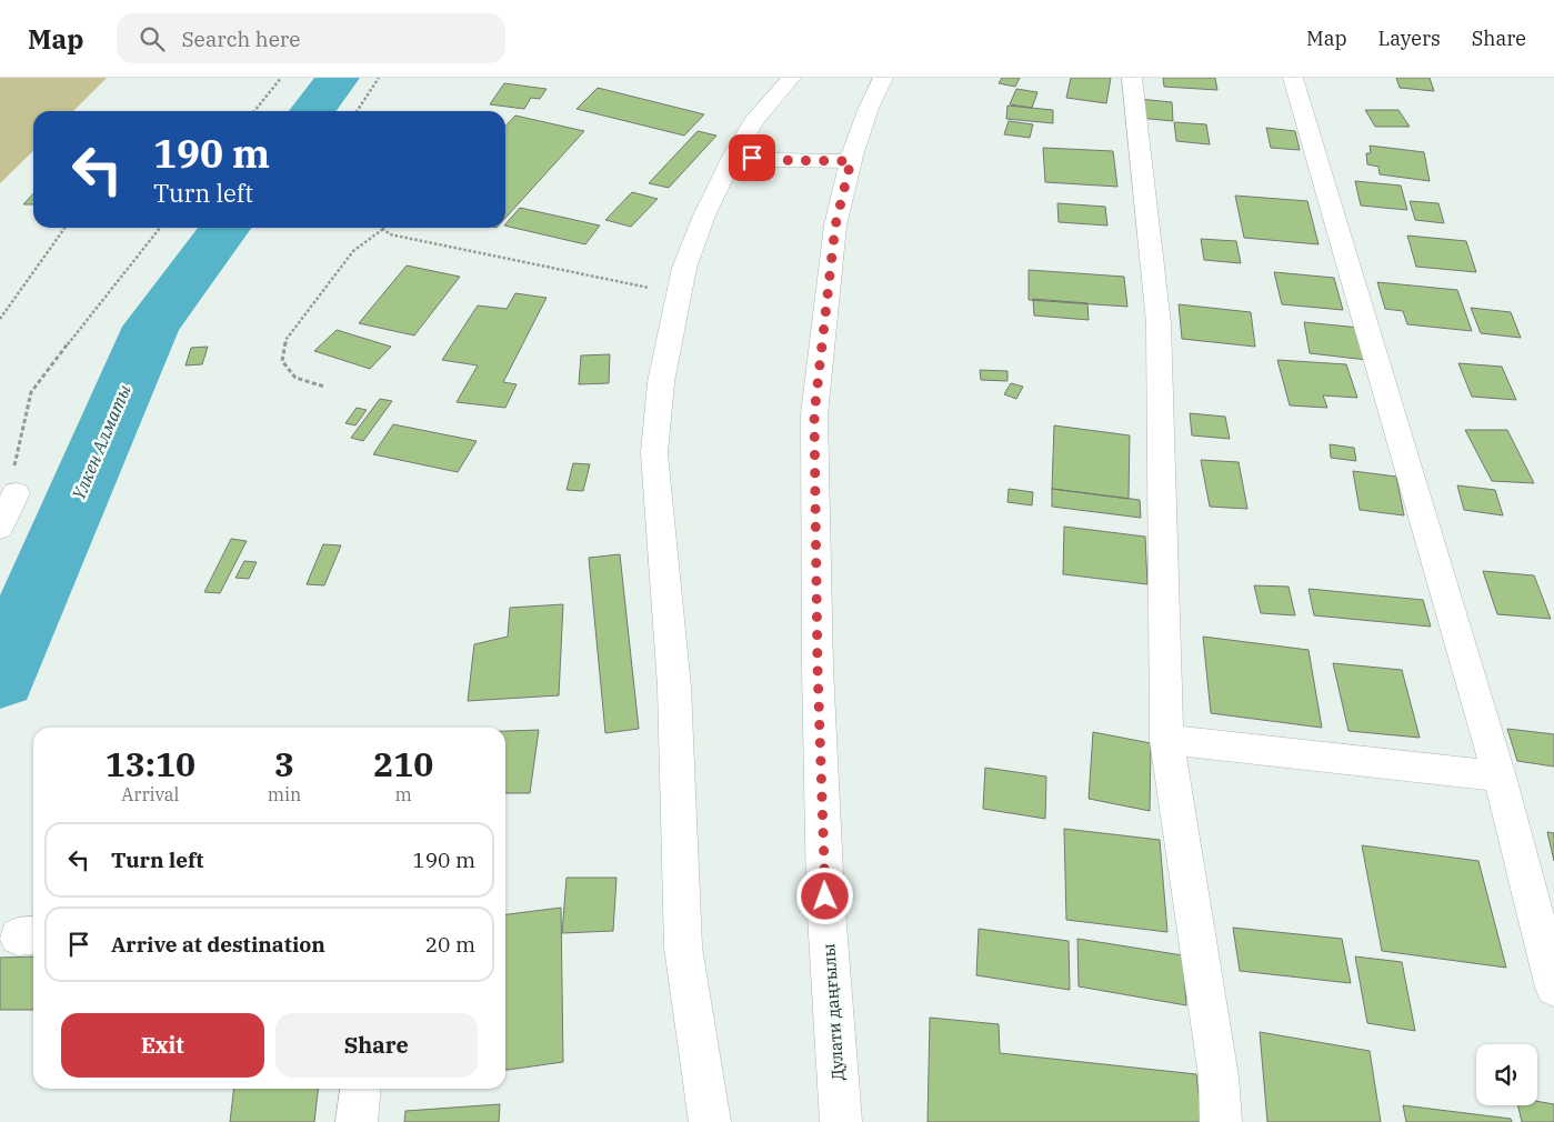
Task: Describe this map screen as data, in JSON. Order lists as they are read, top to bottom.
{
  "streets": {
    "street": ["Дулати даңғылы"]
  },
  "water": ["Үлкен Алматы"],
  "page": {
    "header": "Map",
    "search": "Search here",
    "nav": ["Map", "Layers", "Share"],
    "turn": ["190 m", "Turn left"],
    "eta": [
      "13:10",
      "Arrival",
      "3",
      "min",
      "210",
      "m"
    ],
    "list": [
      {
        "name": "Turn left",
        "value": "190 m"
      },
      {
        "name": "Arrive at destination",
        "value": "20 m"
      }
    ],
    "buttons": ["Exit", "Share"]
  }
}
